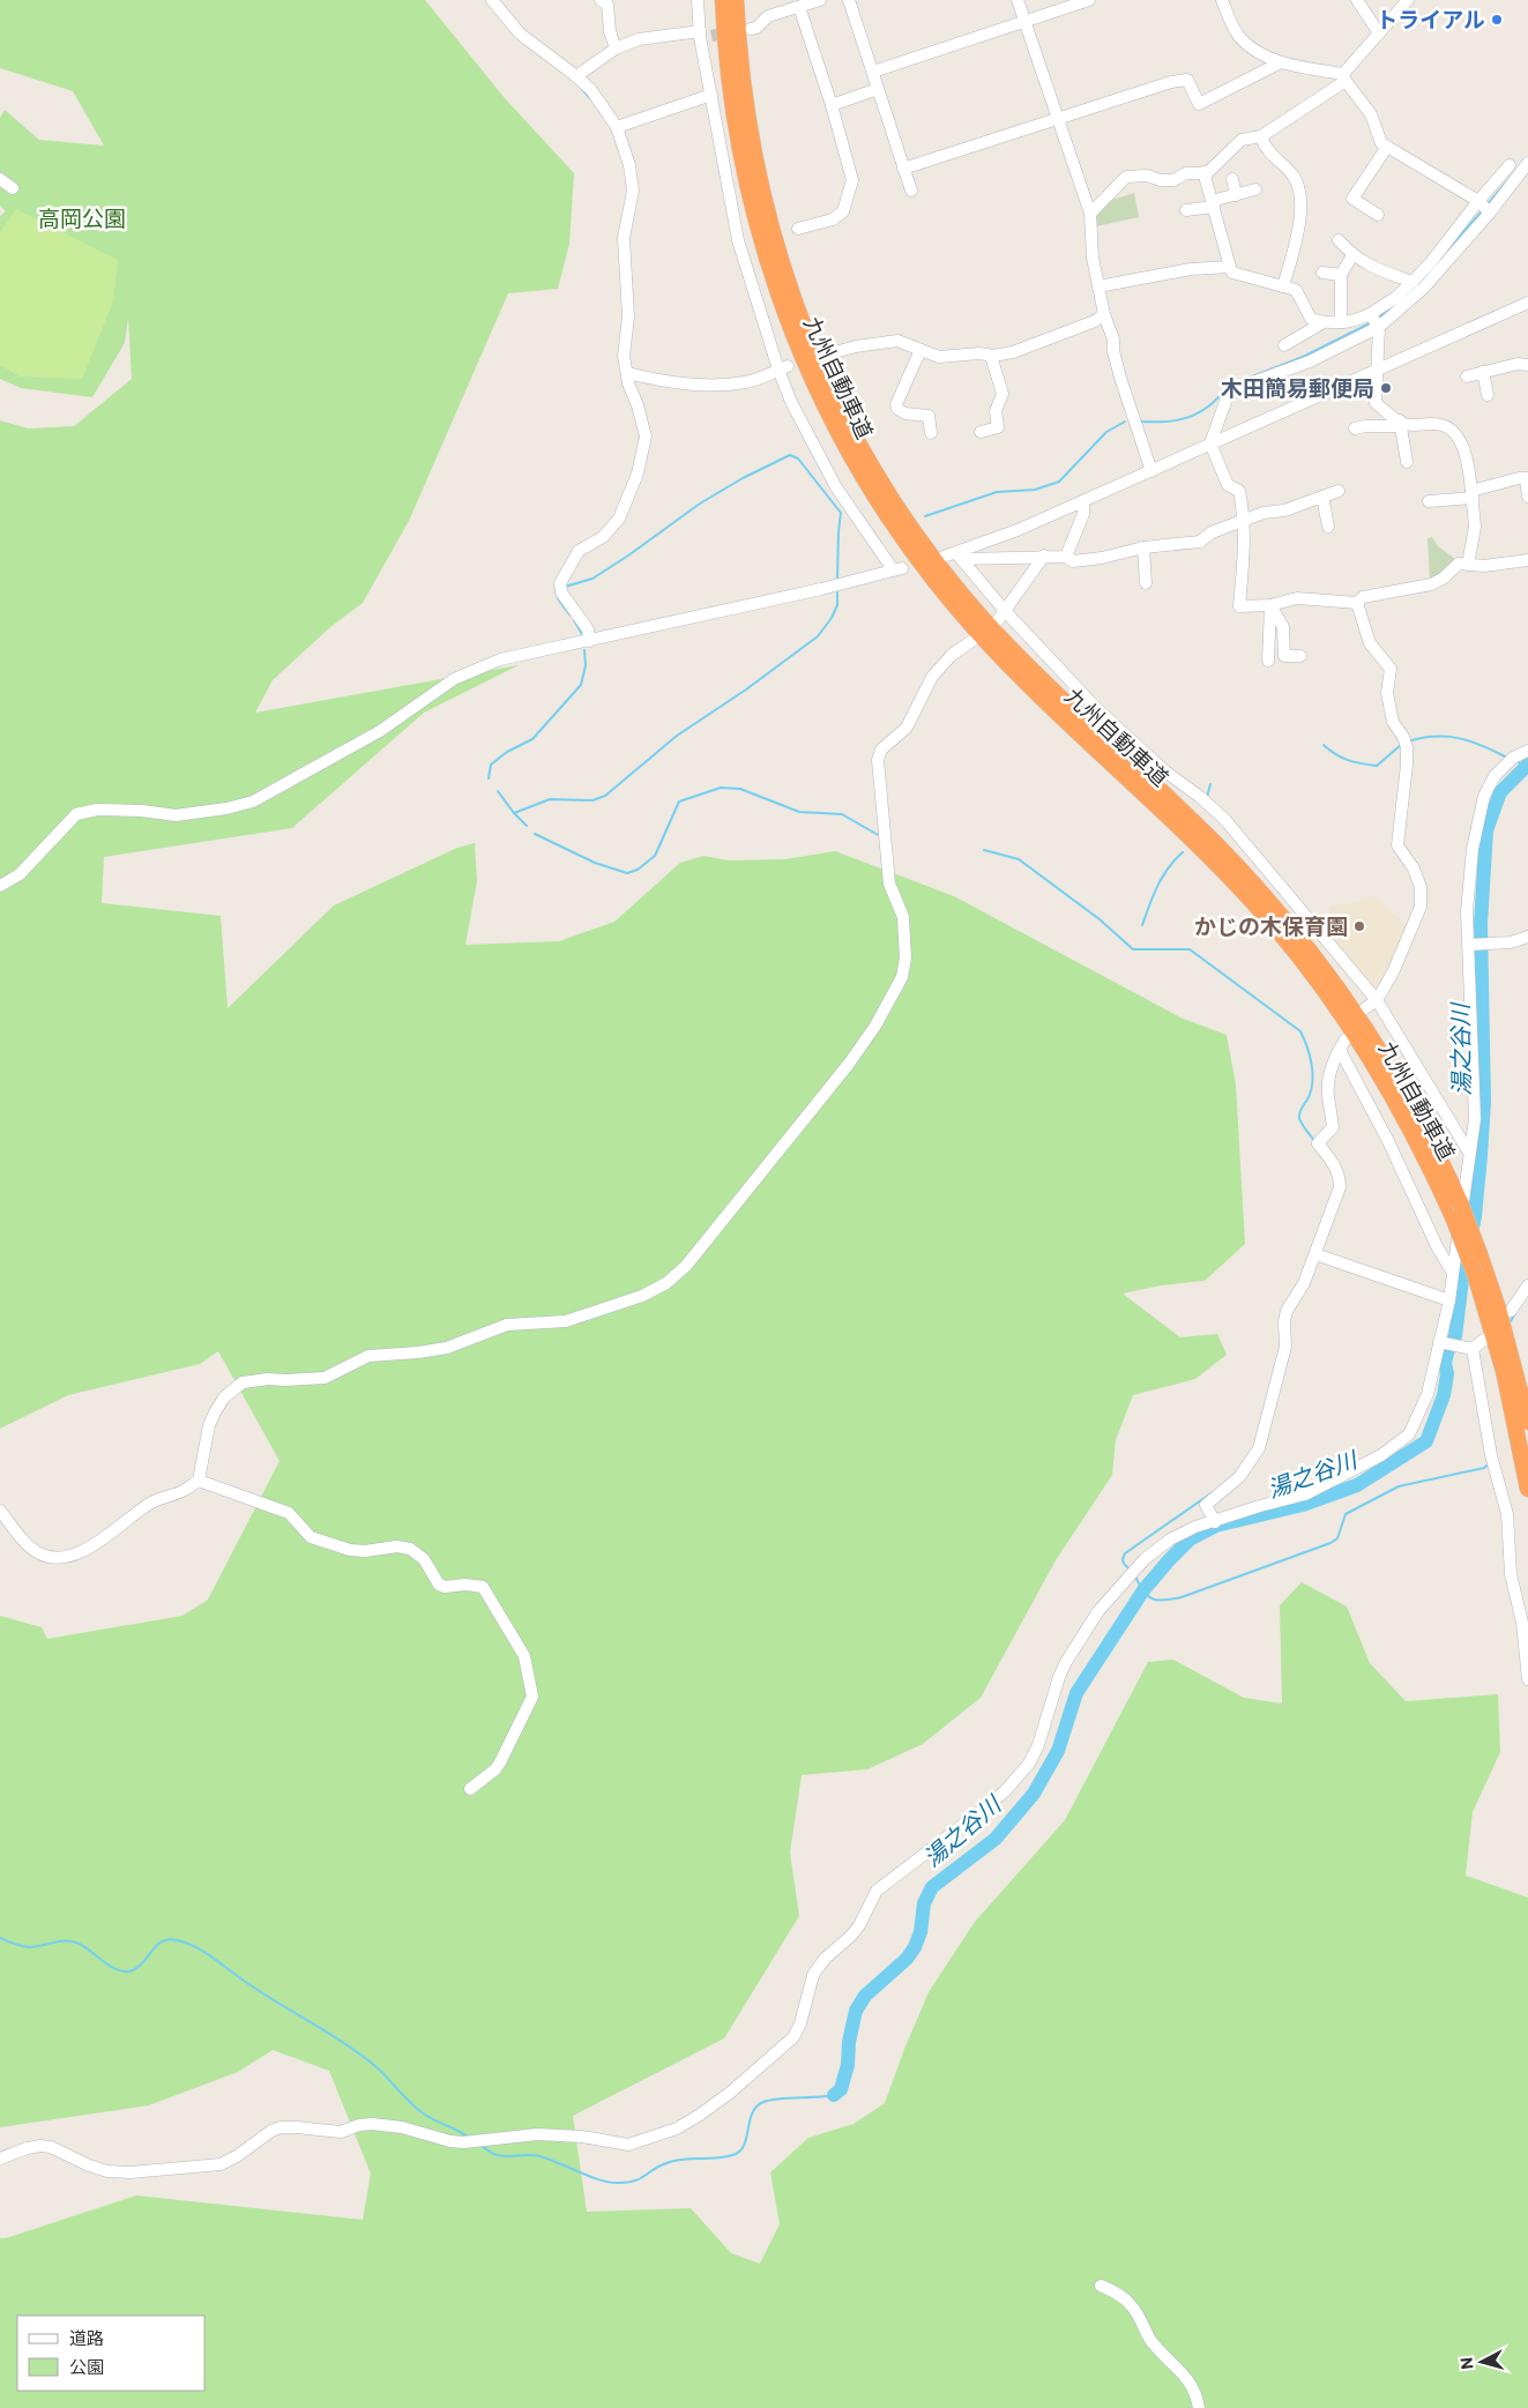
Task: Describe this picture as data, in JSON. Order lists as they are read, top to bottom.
{
  "streets": {
    "highway": ["九州自動車道"]
  },
  "water": ["湯之谷川"],
  "parks": ["高岡公園"],
  "places": ["トライアル", "木田簡易郵便局", "かじの木保育園"],
  "legend": ["道路", "公園"],
  "north": "left"
}
